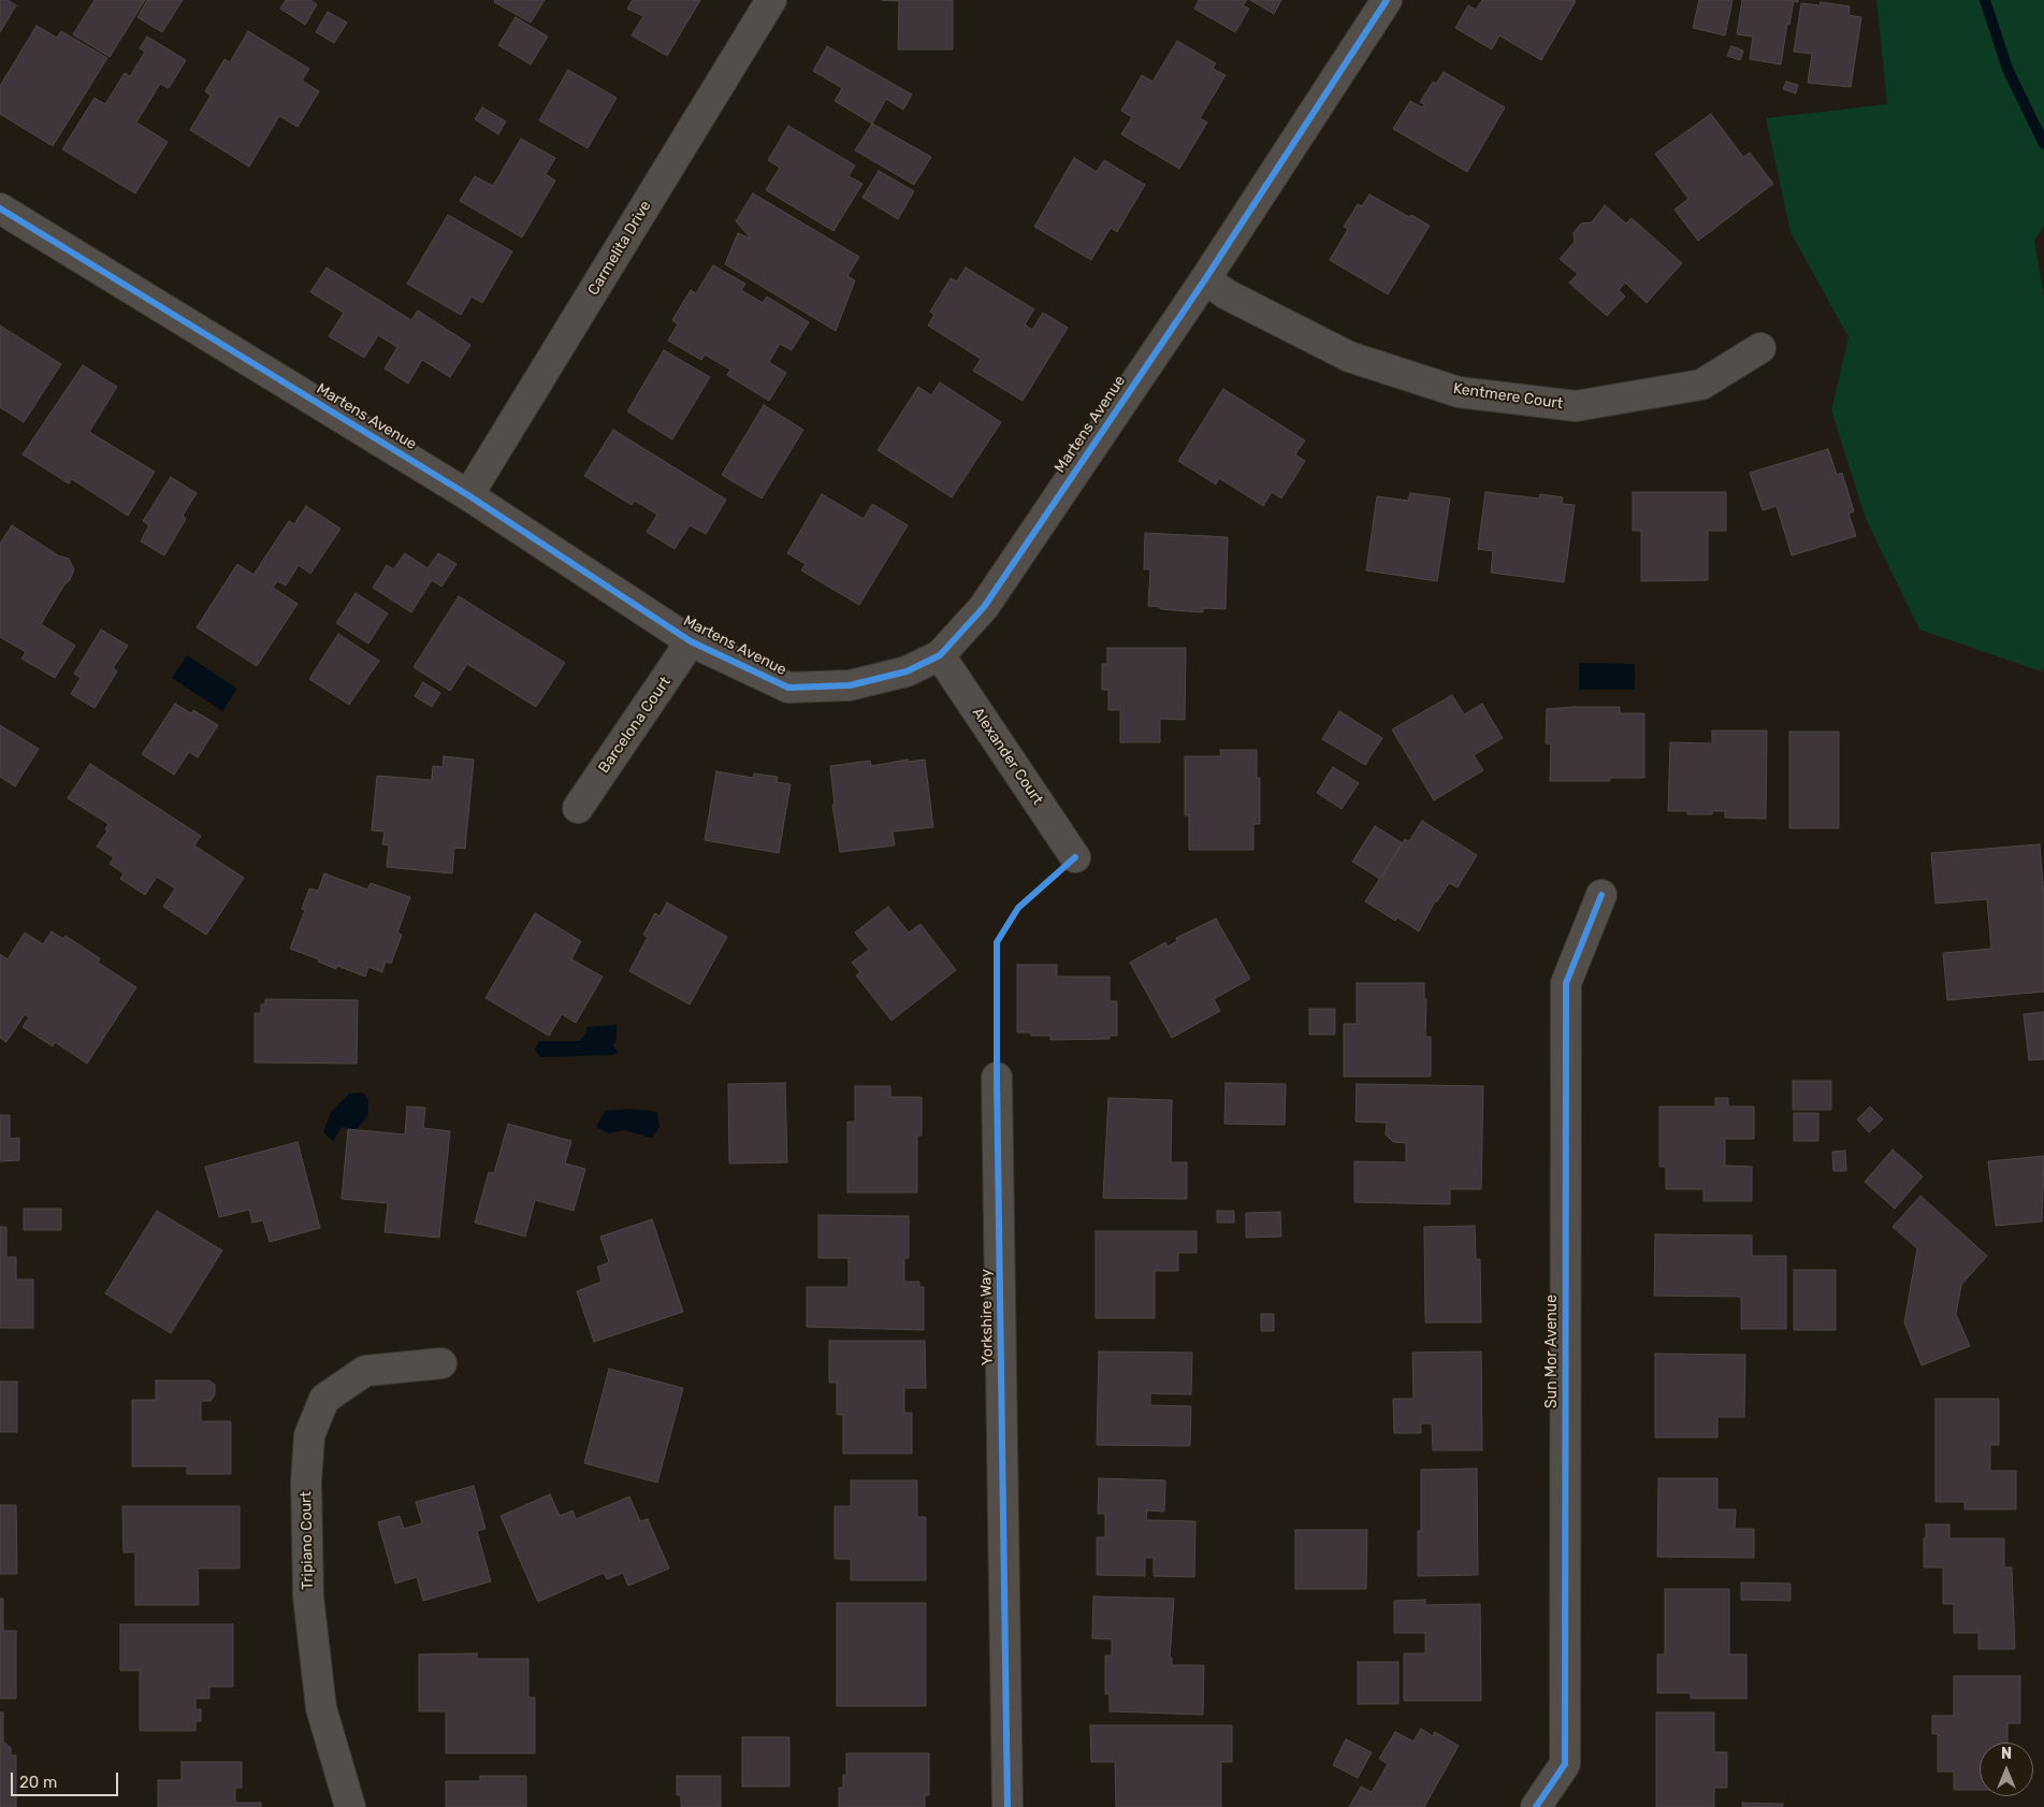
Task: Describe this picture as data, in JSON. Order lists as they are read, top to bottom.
{
  "streets": {
    "street": [
      "Carmelita Drive",
      "Kentmere Court",
      "Martens Avenue",
      "Barcelona Court",
      "Alexander Court",
      "Yorkshire Way",
      "Sun Mor Avenue",
      "Tripiano Court"
    ]
  },
  "crossings": [
    ["Carmelita Drive", "Martens Avenue"],
    ["Kentmere Court", "Martens Avenue"],
    ["Martens Avenue", "Barcelona Court"],
    ["Martens Avenue", "Alexander Court"]
  ],
  "scale_bar": "20 m",
  "north": "top"
}
